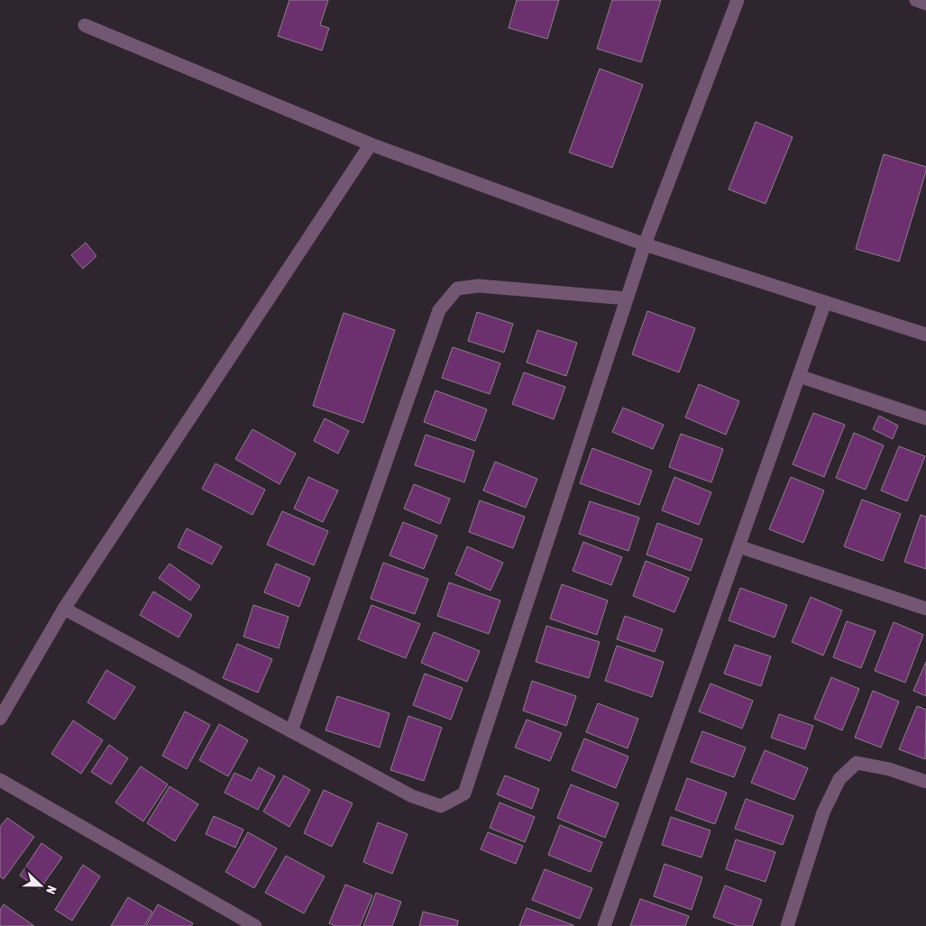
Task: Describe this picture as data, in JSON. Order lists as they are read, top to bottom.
{
  "north": "right"
}
